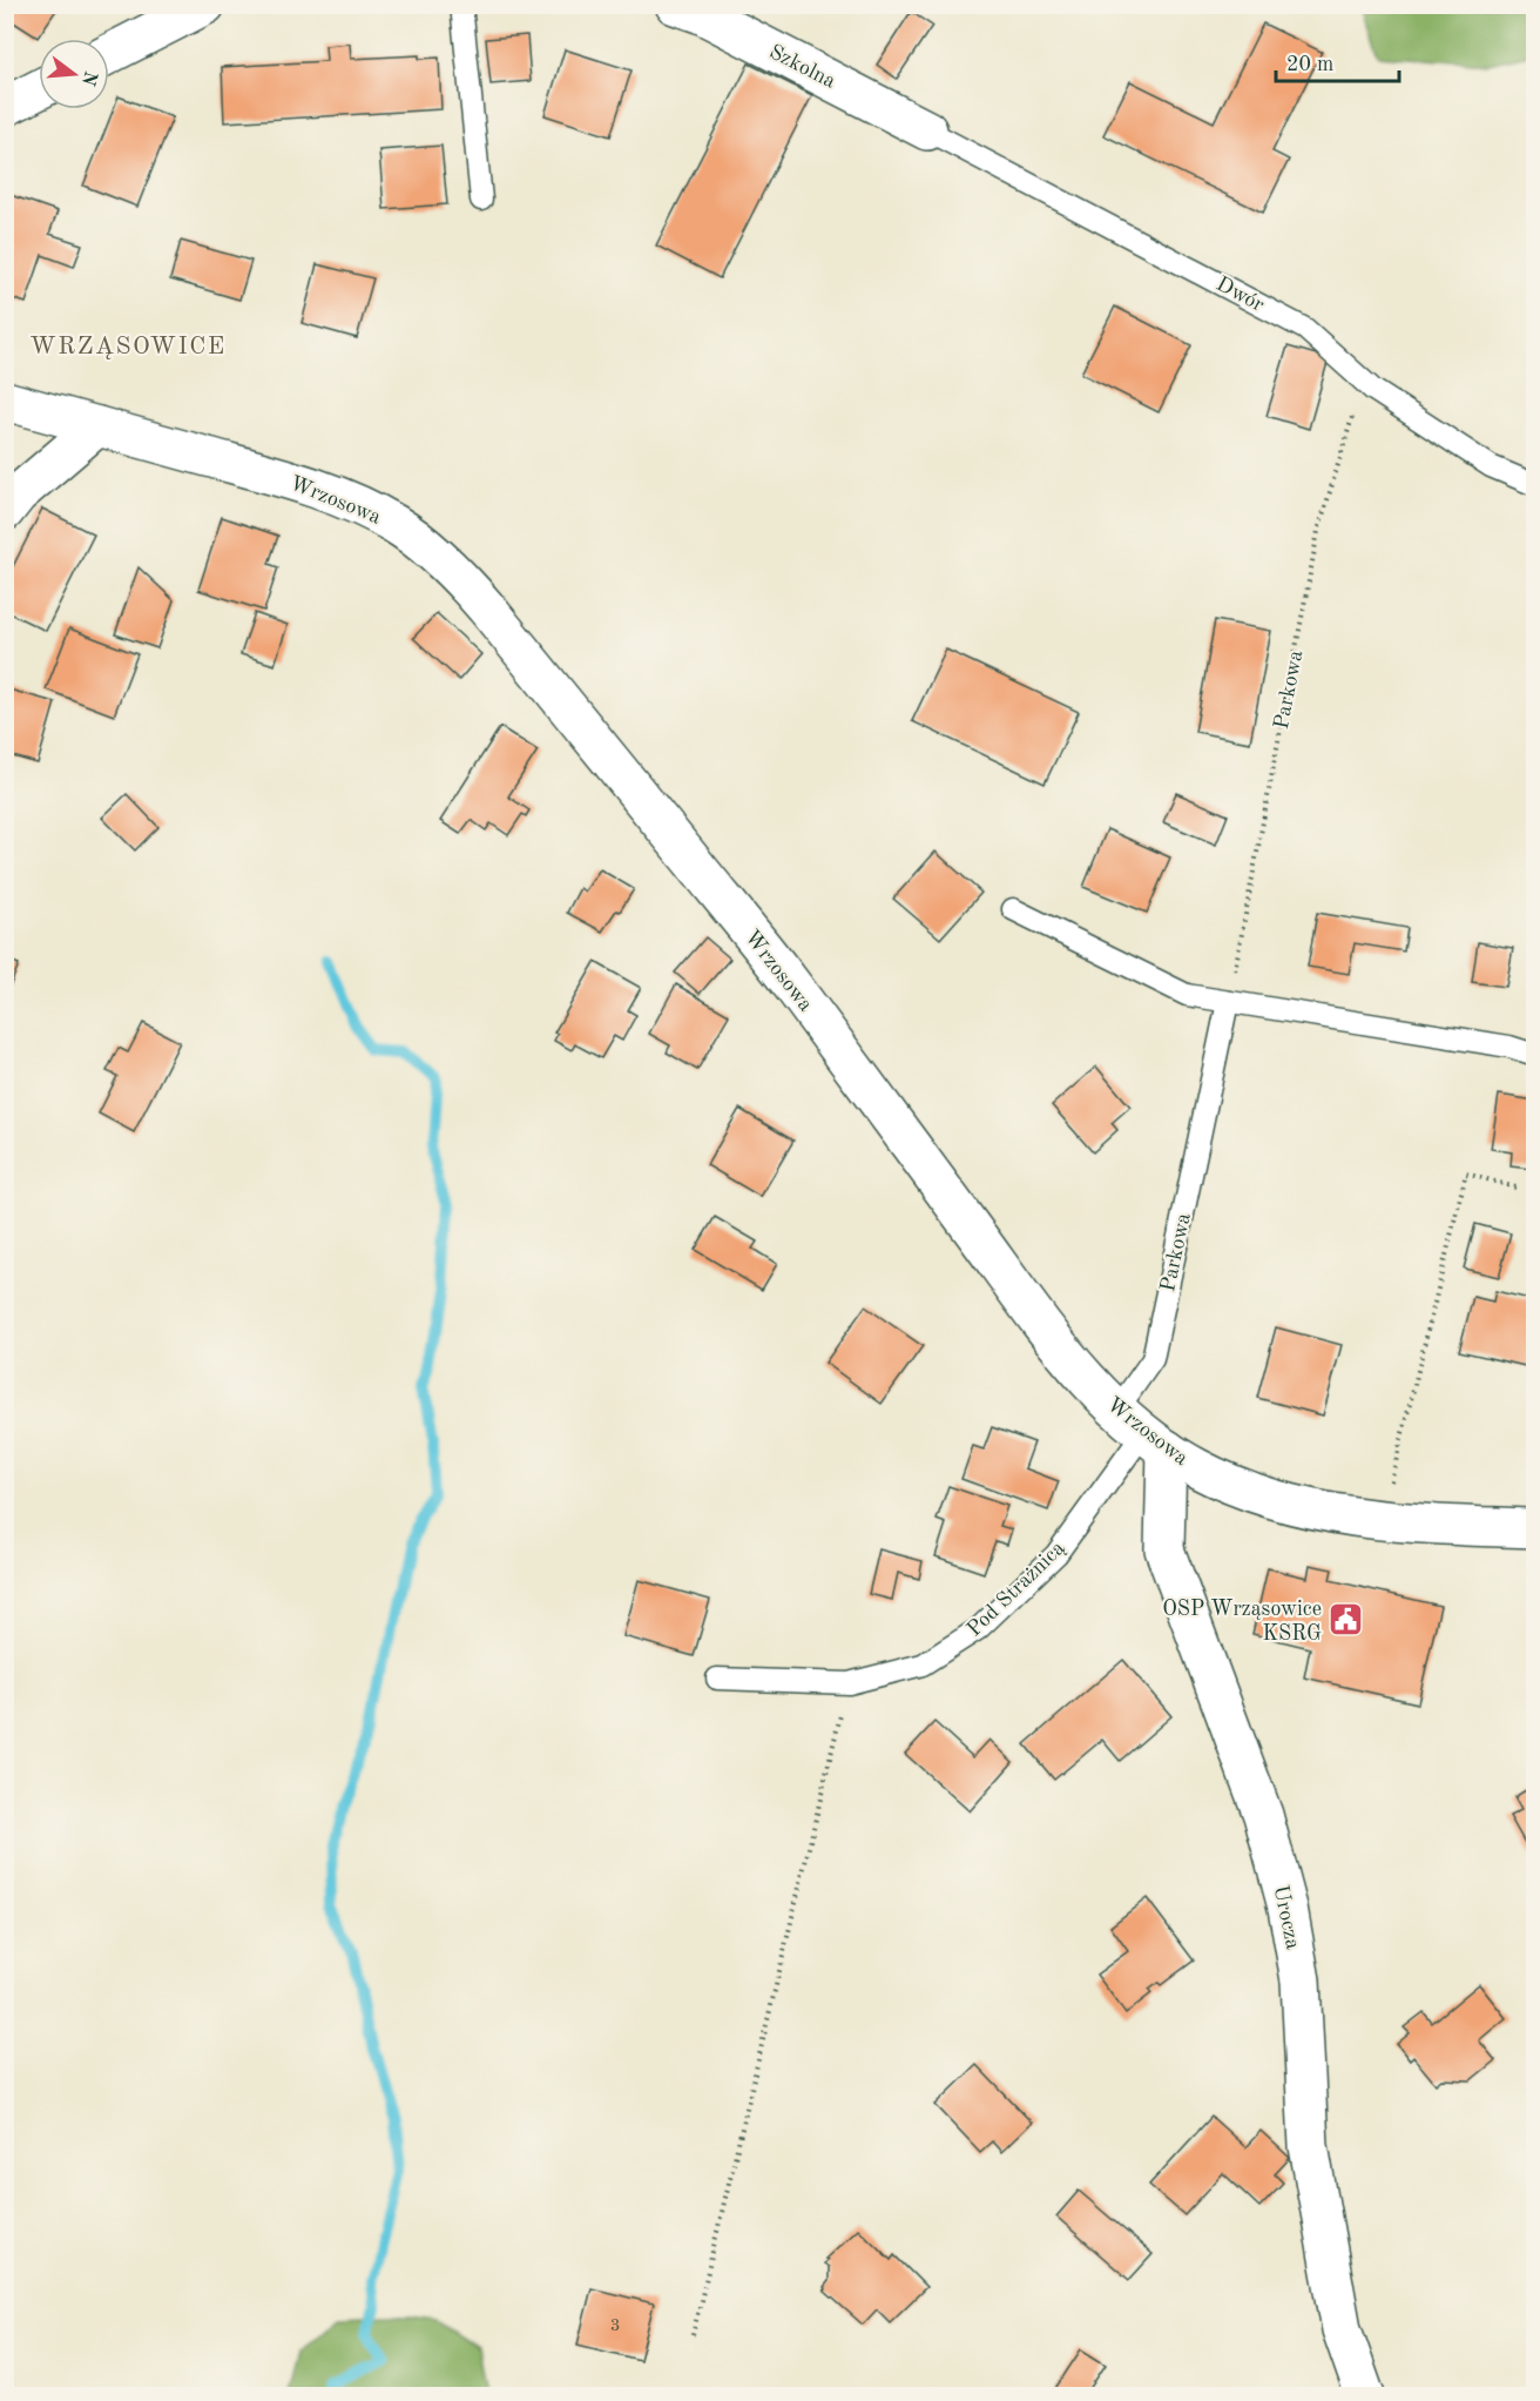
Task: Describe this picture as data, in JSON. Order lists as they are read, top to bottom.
{
  "streets": {
    "street": ["Szkolna", "Wrzosowa", "Urocza"],
    "lane": ["Dwór", "Parkowa", "Pod Strażnicą"]
  },
  "crossings": [
    ["Szkolna", "Dwór"],
    ["Dwór", "Parkowa"],
    ["Wrzosowa", "Parkowa"],
    ["Wrzosowa", "Pod Strażnicą"],
    ["Wrzosowa", "Urocza"],
    ["Parkowa", "Pod Strażnicą"],
    ["Parkowa", "Urocza"],
    ["Pod Strażnicą", "Urocza"]
  ],
  "districts": ["WRZĄSOWICE"],
  "places": {
    "public building": ["OSP Wrząsowice KSRG"]
  },
  "house_numbers": ["3"],
  "scale_bar": "20 m",
  "north": "right"
}
